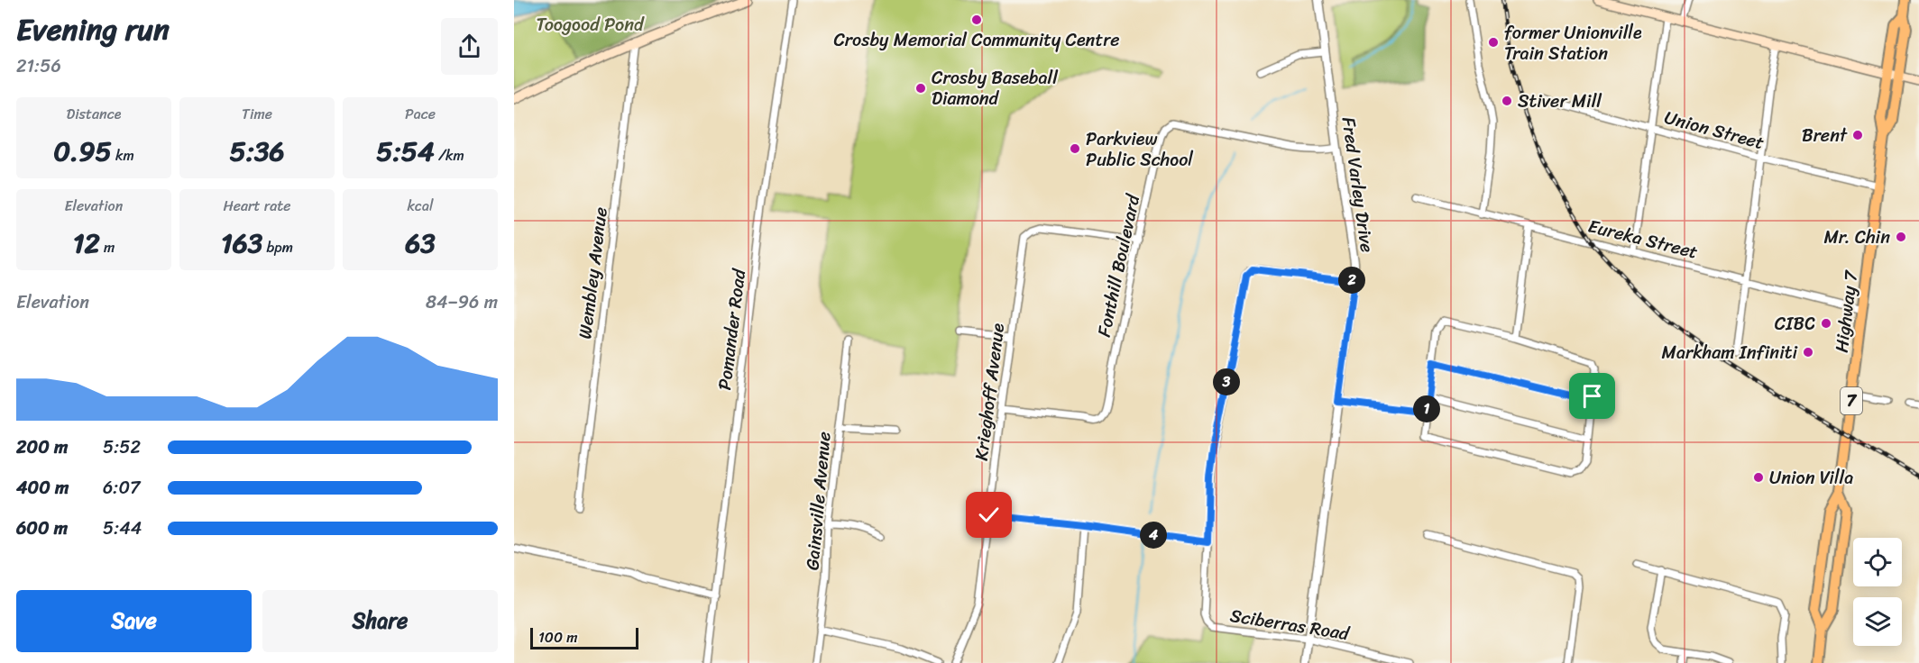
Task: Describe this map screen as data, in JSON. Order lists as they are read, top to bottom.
{
  "streets": {
    "main road": ["Highway 7", "7"],
    "street": [
      "Union Street",
      "Fred Varley Drive",
      "Eureka Street",
      "Fonthill Boulevard",
      "Wembley Avenue",
      "Pomander Road",
      "Krieghoff Avenue",
      "Gainsville Avenue",
      "Sciberras Road"
    ]
  },
  "crossings": [
    ["Union Street", "Highway 7"],
    ["Fred Varley Drive", "Fonthill Boulevard"],
    ["Fred Varley Drive", "Sciberras Road"],
    ["Eureka Street", "Highway 7"],
    ["Fonthill Boulevard", "Krieghoff Avenue"]
  ],
  "parks": ["Toogood Pond"],
  "places": [
    "Crosby Memorial Community Centre",
    "former Unionville Train Station",
    "Crosby Baseball Diamond",
    "Stiver Mill",
    "Brent",
    "Parkview Public School",
    "Mr. Chin",
    "CIBC",
    "Markham Infiniti",
    "Union Villa"
  ],
  "scale_bar": "100 m",
  "page": {
    "heading": ["Evening run", "21:56"],
    "stats": [
      ["Distance", "0.95 km"],
      ["Time", "5:36"],
      ["Pace", "5:54 /km"],
      ["Elevation", "12 m"],
      ["Heart rate", "163 bpm"],
      ["kcal", "63"]
    ],
    "pins": [
      "2",
      "3",
      "1",
      "4"
    ],
    "chart": ["Elevation", "84–96 m"],
    "list": [
      {
        "name": "200 m",
        "note": "5:52"
      },
      {
        "name": "400 m",
        "note": "6:07"
      },
      {
        "name": "600 m",
        "note": "5:44"
      }
    ],
    "buttons": ["Save", "Share"],
    "scale": "100 m"
  }
}
